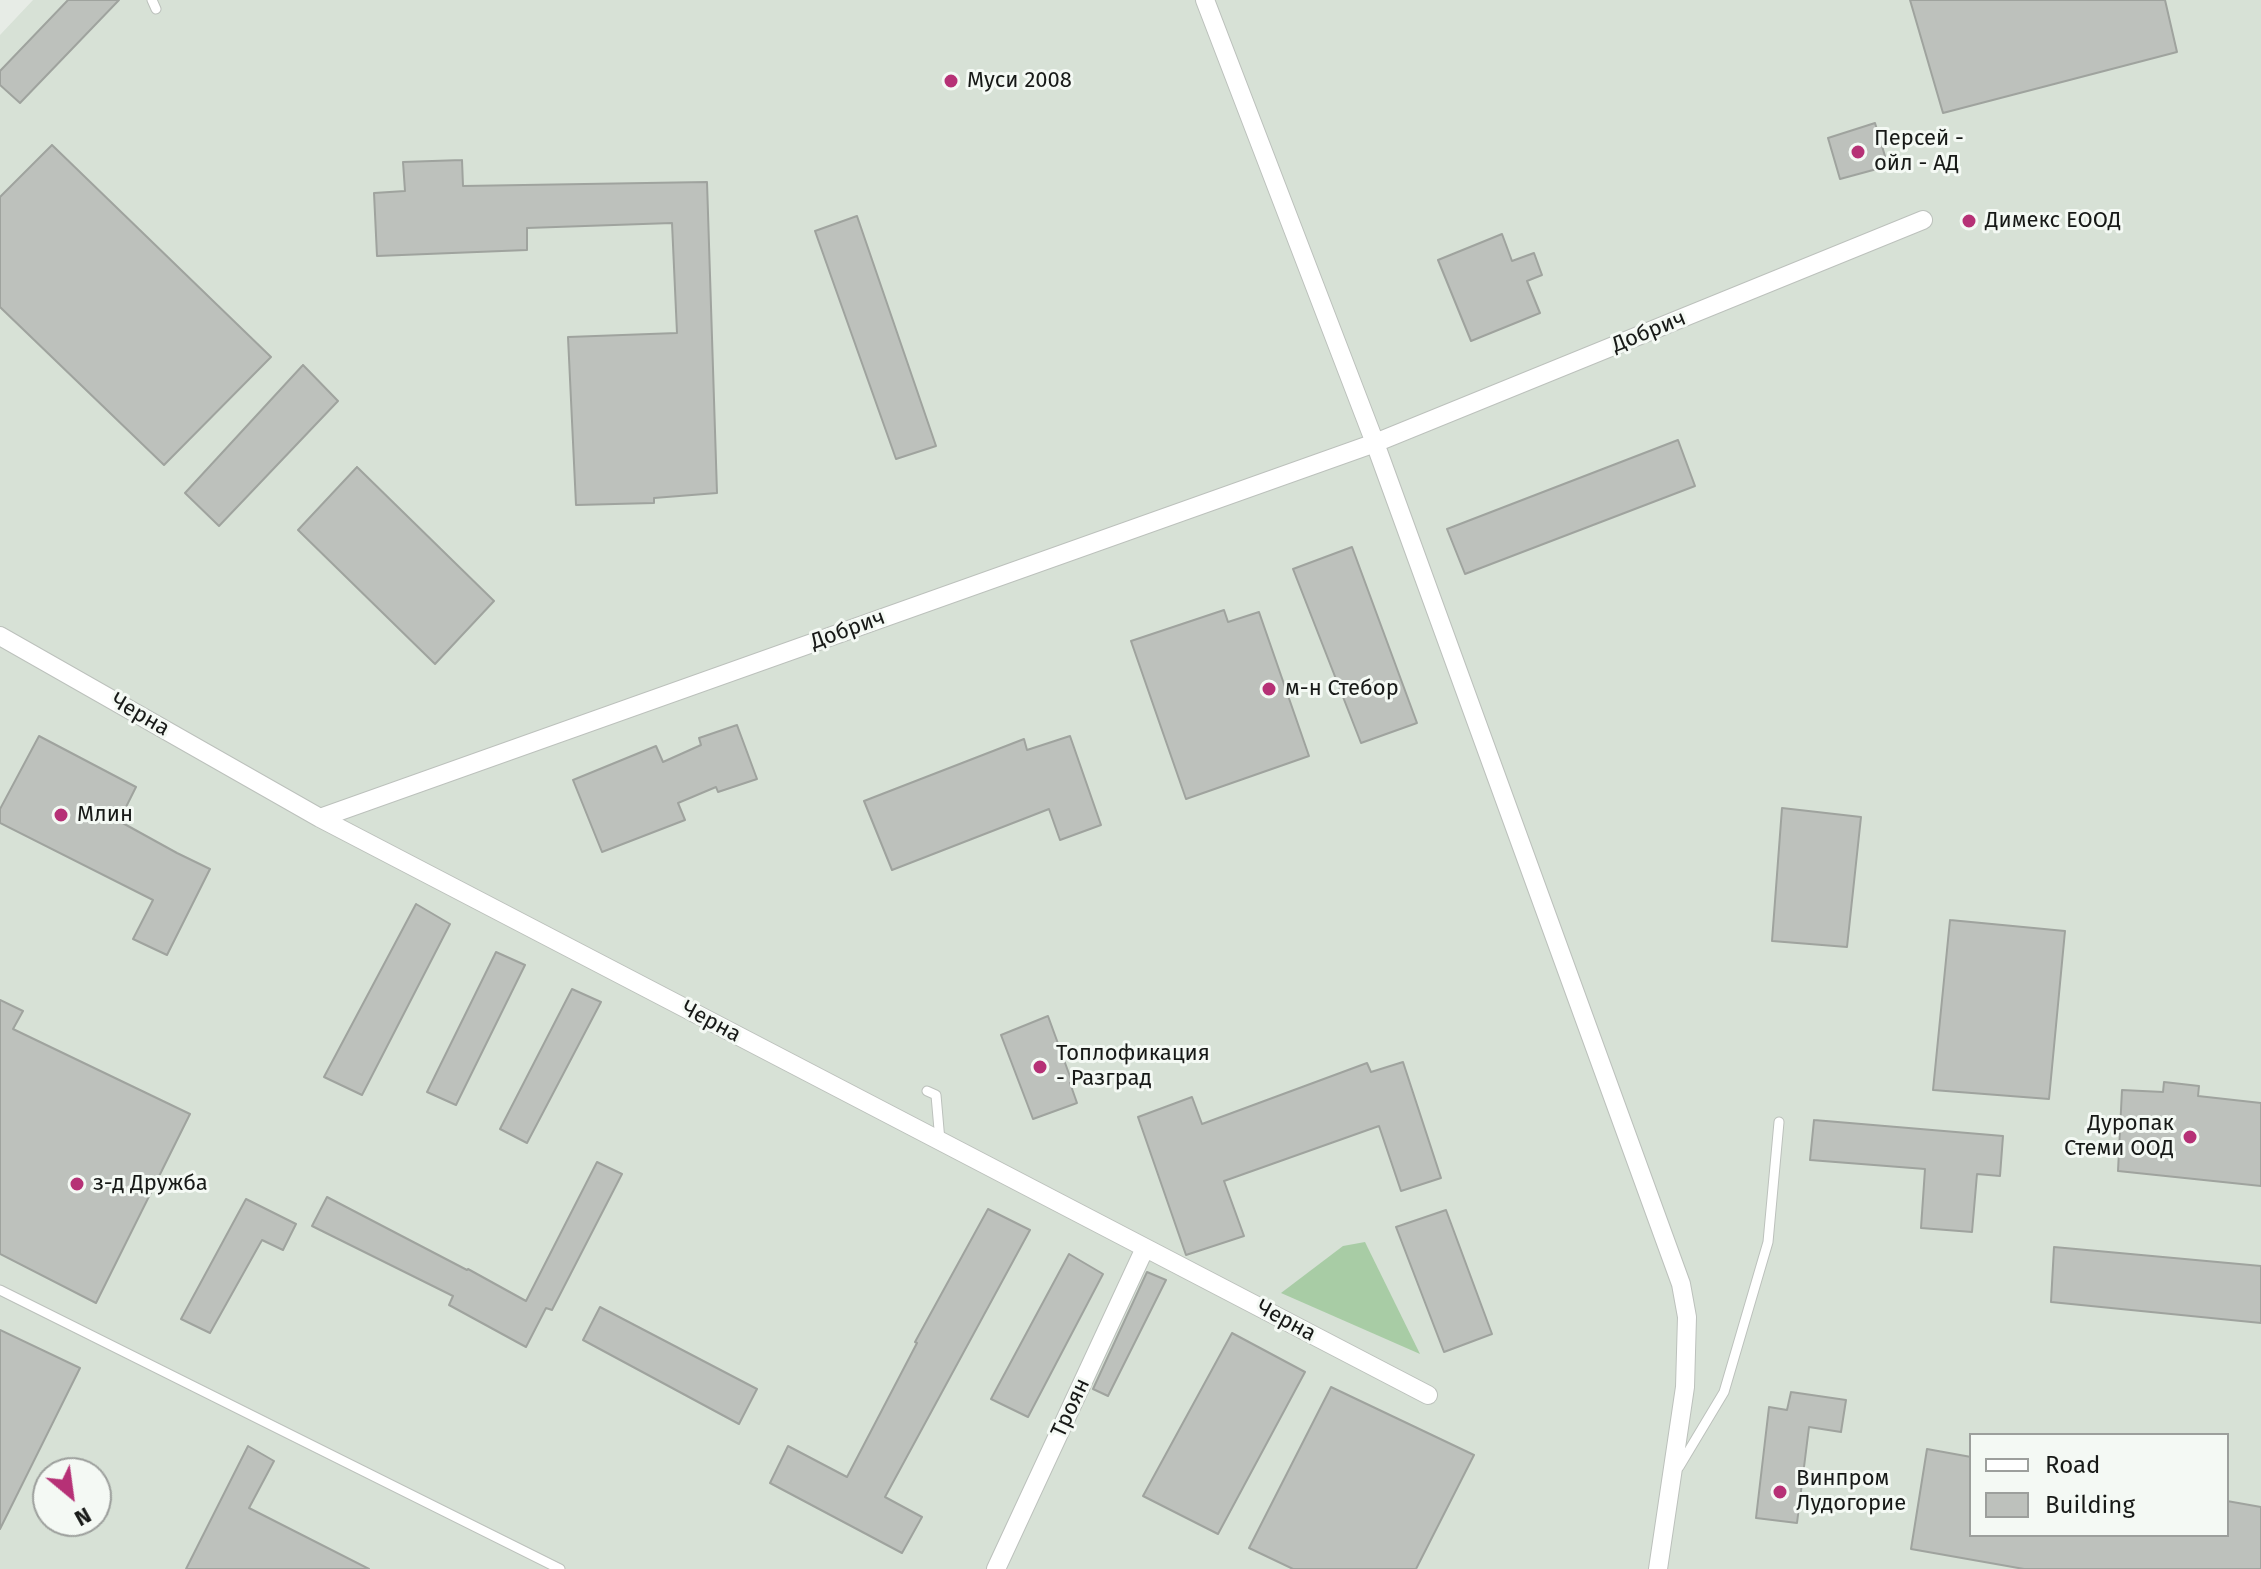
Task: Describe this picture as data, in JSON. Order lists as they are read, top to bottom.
{
  "streets": {
    "street": ["Добрич", "Черна", "Троян"]
  },
  "crossings": [
    ["Добрич", "Черна"],
    ["Черна", "Троян"]
  ],
  "places": [
    "Муси 2008",
    "Персей - ойл - АД",
    "Димекс ЕООД",
    "м-н Стебор",
    "Млин",
    "Топлофикация - Разград",
    "Дуропак Стеми ООД",
    "з-д Дружба",
    "Винпром Лудогорие"
  ],
  "legend": ["Road", "Building"],
  "north": "bottom right"
}
